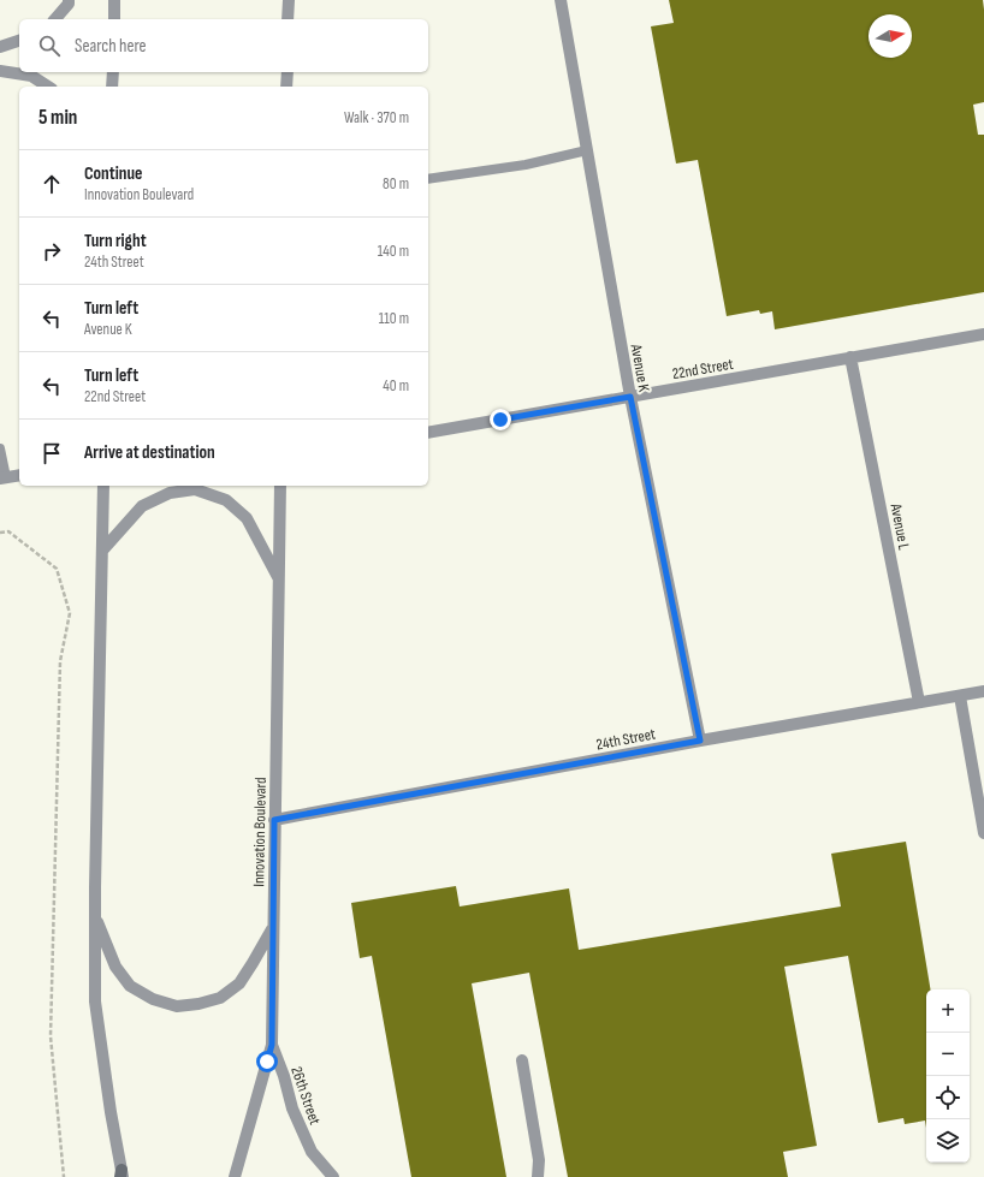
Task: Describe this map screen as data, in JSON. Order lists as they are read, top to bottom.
{
  "streets": {
    "street": [
      "Avenue K",
      "22nd Street",
      "Avenue L",
      "24th Street",
      "Innovation Boulevard",
      "26th Street"
    ]
  },
  "crossings": [
    ["Avenue K", "22nd Street"],
    ["Avenue K", "24th Street"],
    ["22nd Street", "Avenue L"],
    ["Avenue L", "24th Street"],
    ["24th Street", "Innovation Boulevard"],
    ["Innovation Boulevard", "26th Street"]
  ],
  "north": "right",
  "page": {
    "search": "Search here",
    "heading": ["5 min", "Walk · 370 m"],
    "list": [
      ["Continue", "Innovation Boulevard", "80 m"],
      ["Turn right", "24th Street", "140 m"],
      ["Turn left", "Avenue K", "110 m"],
      ["Turn left", "22nd Street", "40 m"],
      "Arrive at destination"
    ],
    "map_buttons": ["+", "−"]
  }
}
